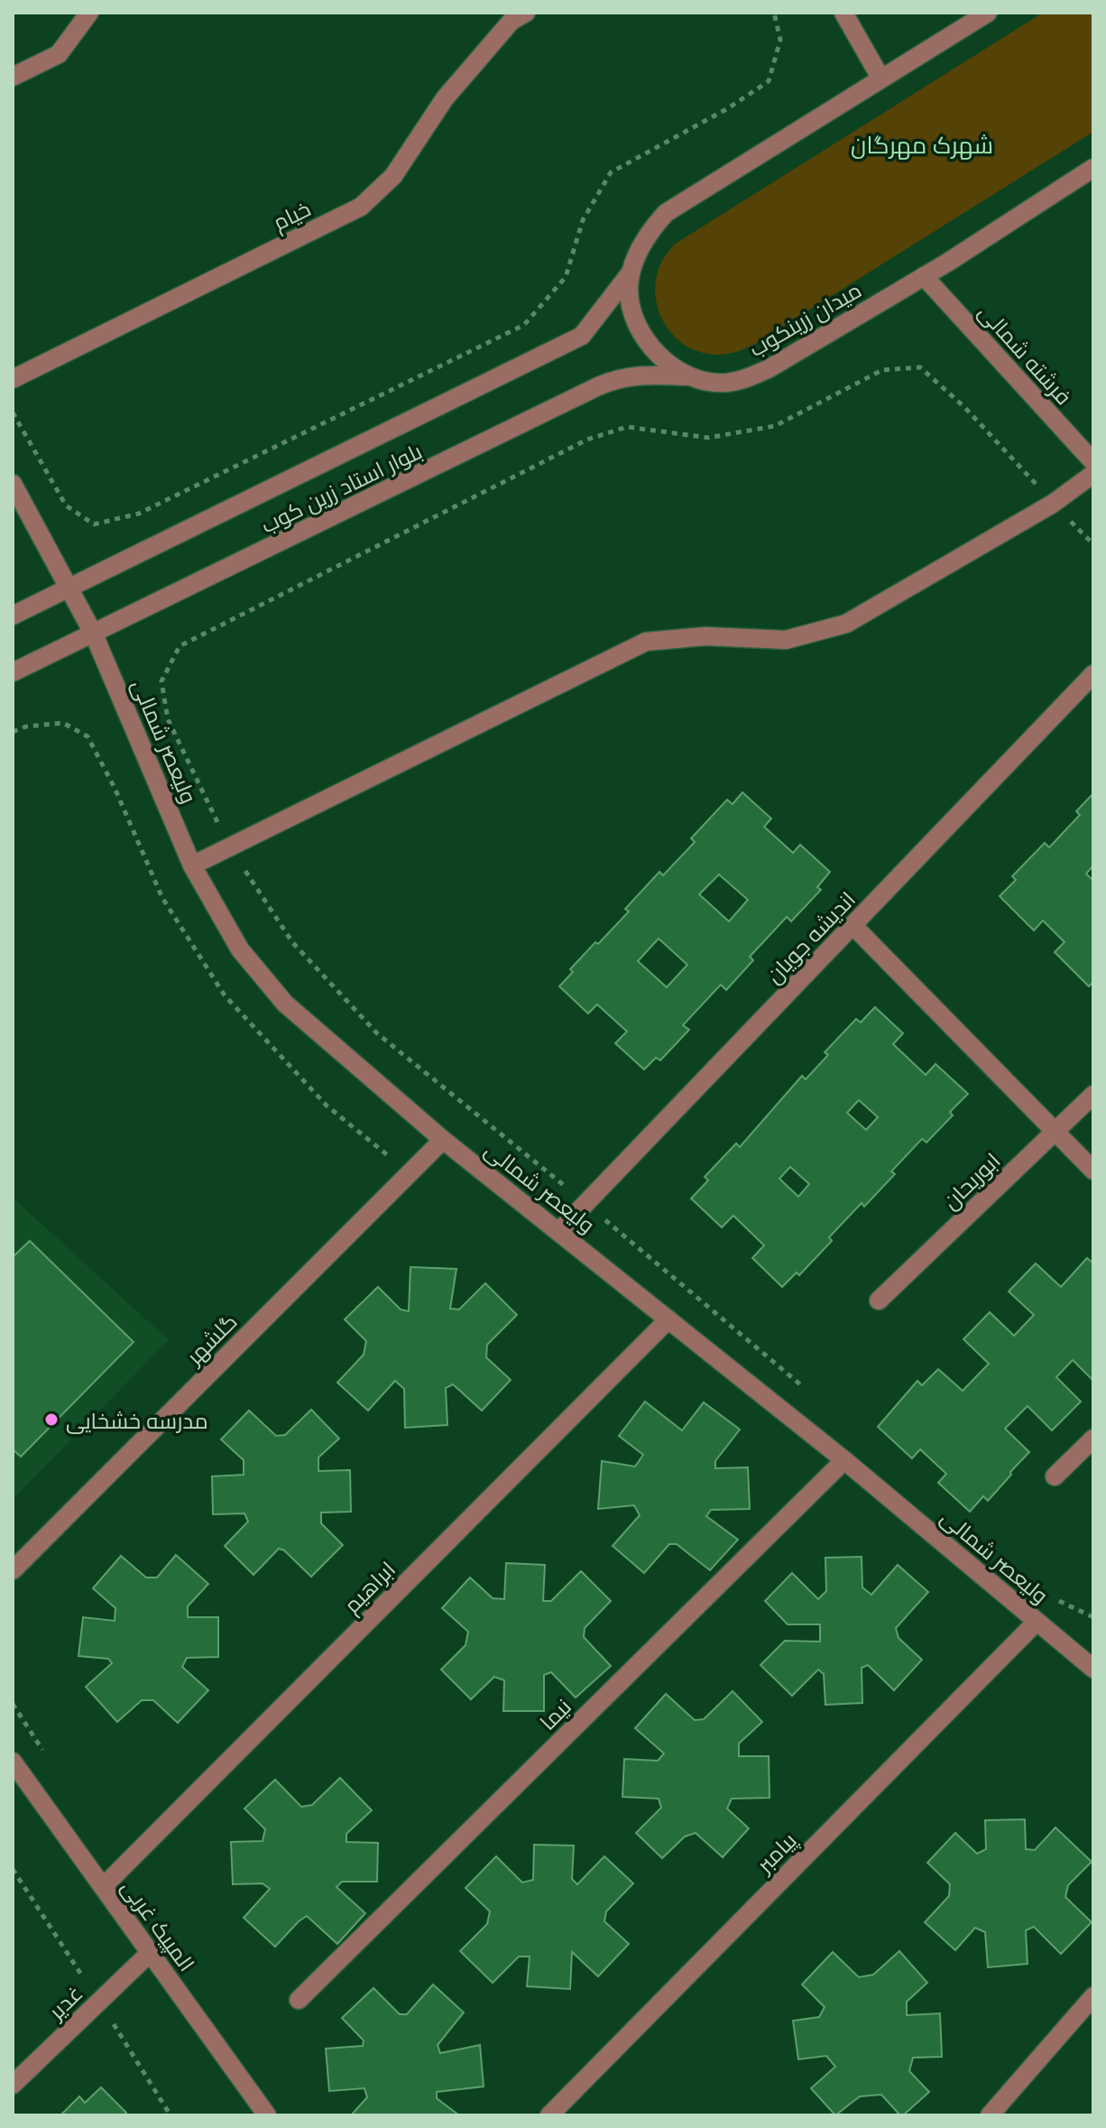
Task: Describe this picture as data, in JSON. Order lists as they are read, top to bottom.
{
  "streets": {
    "street": [
      "خیام",
      "میدان زرینکوب",
      "فرشته شمالی",
      "بلوار استاد زرین کوب",
      "ولیعصر شمالی",
      "اندیشه جویان",
      "ابوریحان",
      "گلشهر",
      "ابراهیم",
      "نیما",
      "پیامبر",
      "المپیک غربی",
      "غدیر"
    ]
  },
  "crossings": [
    ["میدان زرینکوب", "فرشته شمالی"],
    ["میدان زرینکوب", "بلوار استاد زرین کوب"],
    ["بلوار استاد زرین کوب", "ولیعصر شمالی"],
    ["ولیعصر شمالی", "اندیشه جویان"],
    ["ولیعصر شمالی", "گلشهر"],
    ["ولیعصر شمالی", "ابراهیم"],
    ["ولیعصر شمالی", "نیما"],
    ["ولیعصر شمالی", "پیامبر"],
    ["ابراهیم", "المپیک غربی"],
    ["المپیک غربی", "غدیر"]
  ],
  "districts": ["شهرک مهرگان"],
  "places": ["مدرسه خشخایی"]
}
